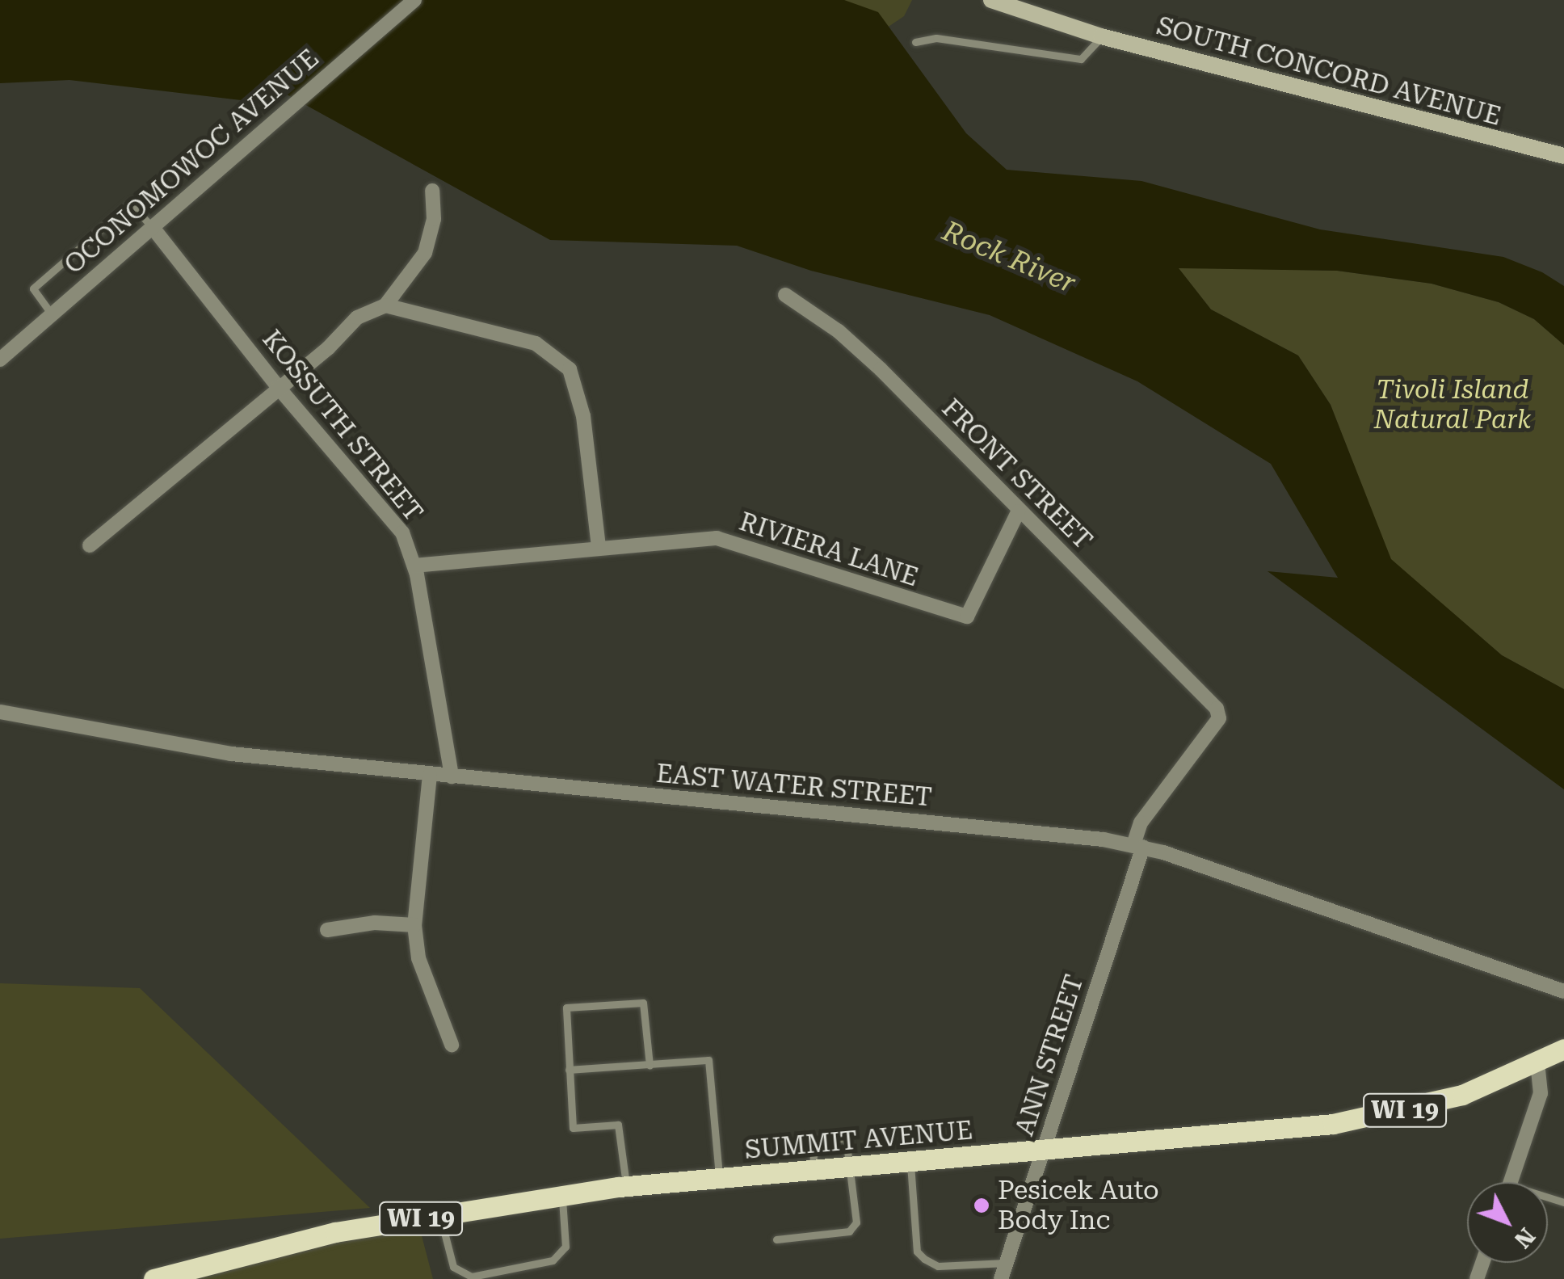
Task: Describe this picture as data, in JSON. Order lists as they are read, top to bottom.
{
  "streets": {
    "main road": ["WI 19", "SUMMIT AVENUE"],
    "street": [
      "SOUTH CONCORD AVENUE",
      "OCONOMOWOC AVENUE",
      "KOSSUTH STREET",
      "FRONT STREET",
      "RIVIERA LANE",
      "EAST WATER STREET",
      "ANN STREET"
    ]
  },
  "crossings": [
    ["OCONOMOWOC AVENUE", "KOSSUTH STREET"],
    ["KOSSUTH STREET", "RIVIERA LANE"],
    ["KOSSUTH STREET", "EAST WATER STREET"],
    ["FRONT STREET", "RIVIERA LANE"],
    ["FRONT STREET", "ANN STREET"],
    ["EAST WATER STREET", "ANN STREET"],
    ["ANN STREET", "SUMMIT AVENUE"]
  ],
  "water": ["Rock River"],
  "parks": ["Tivoli Island Natural Park"],
  "places": ["Pesicek Auto Body Inc"],
  "north": "bottom right"
}
